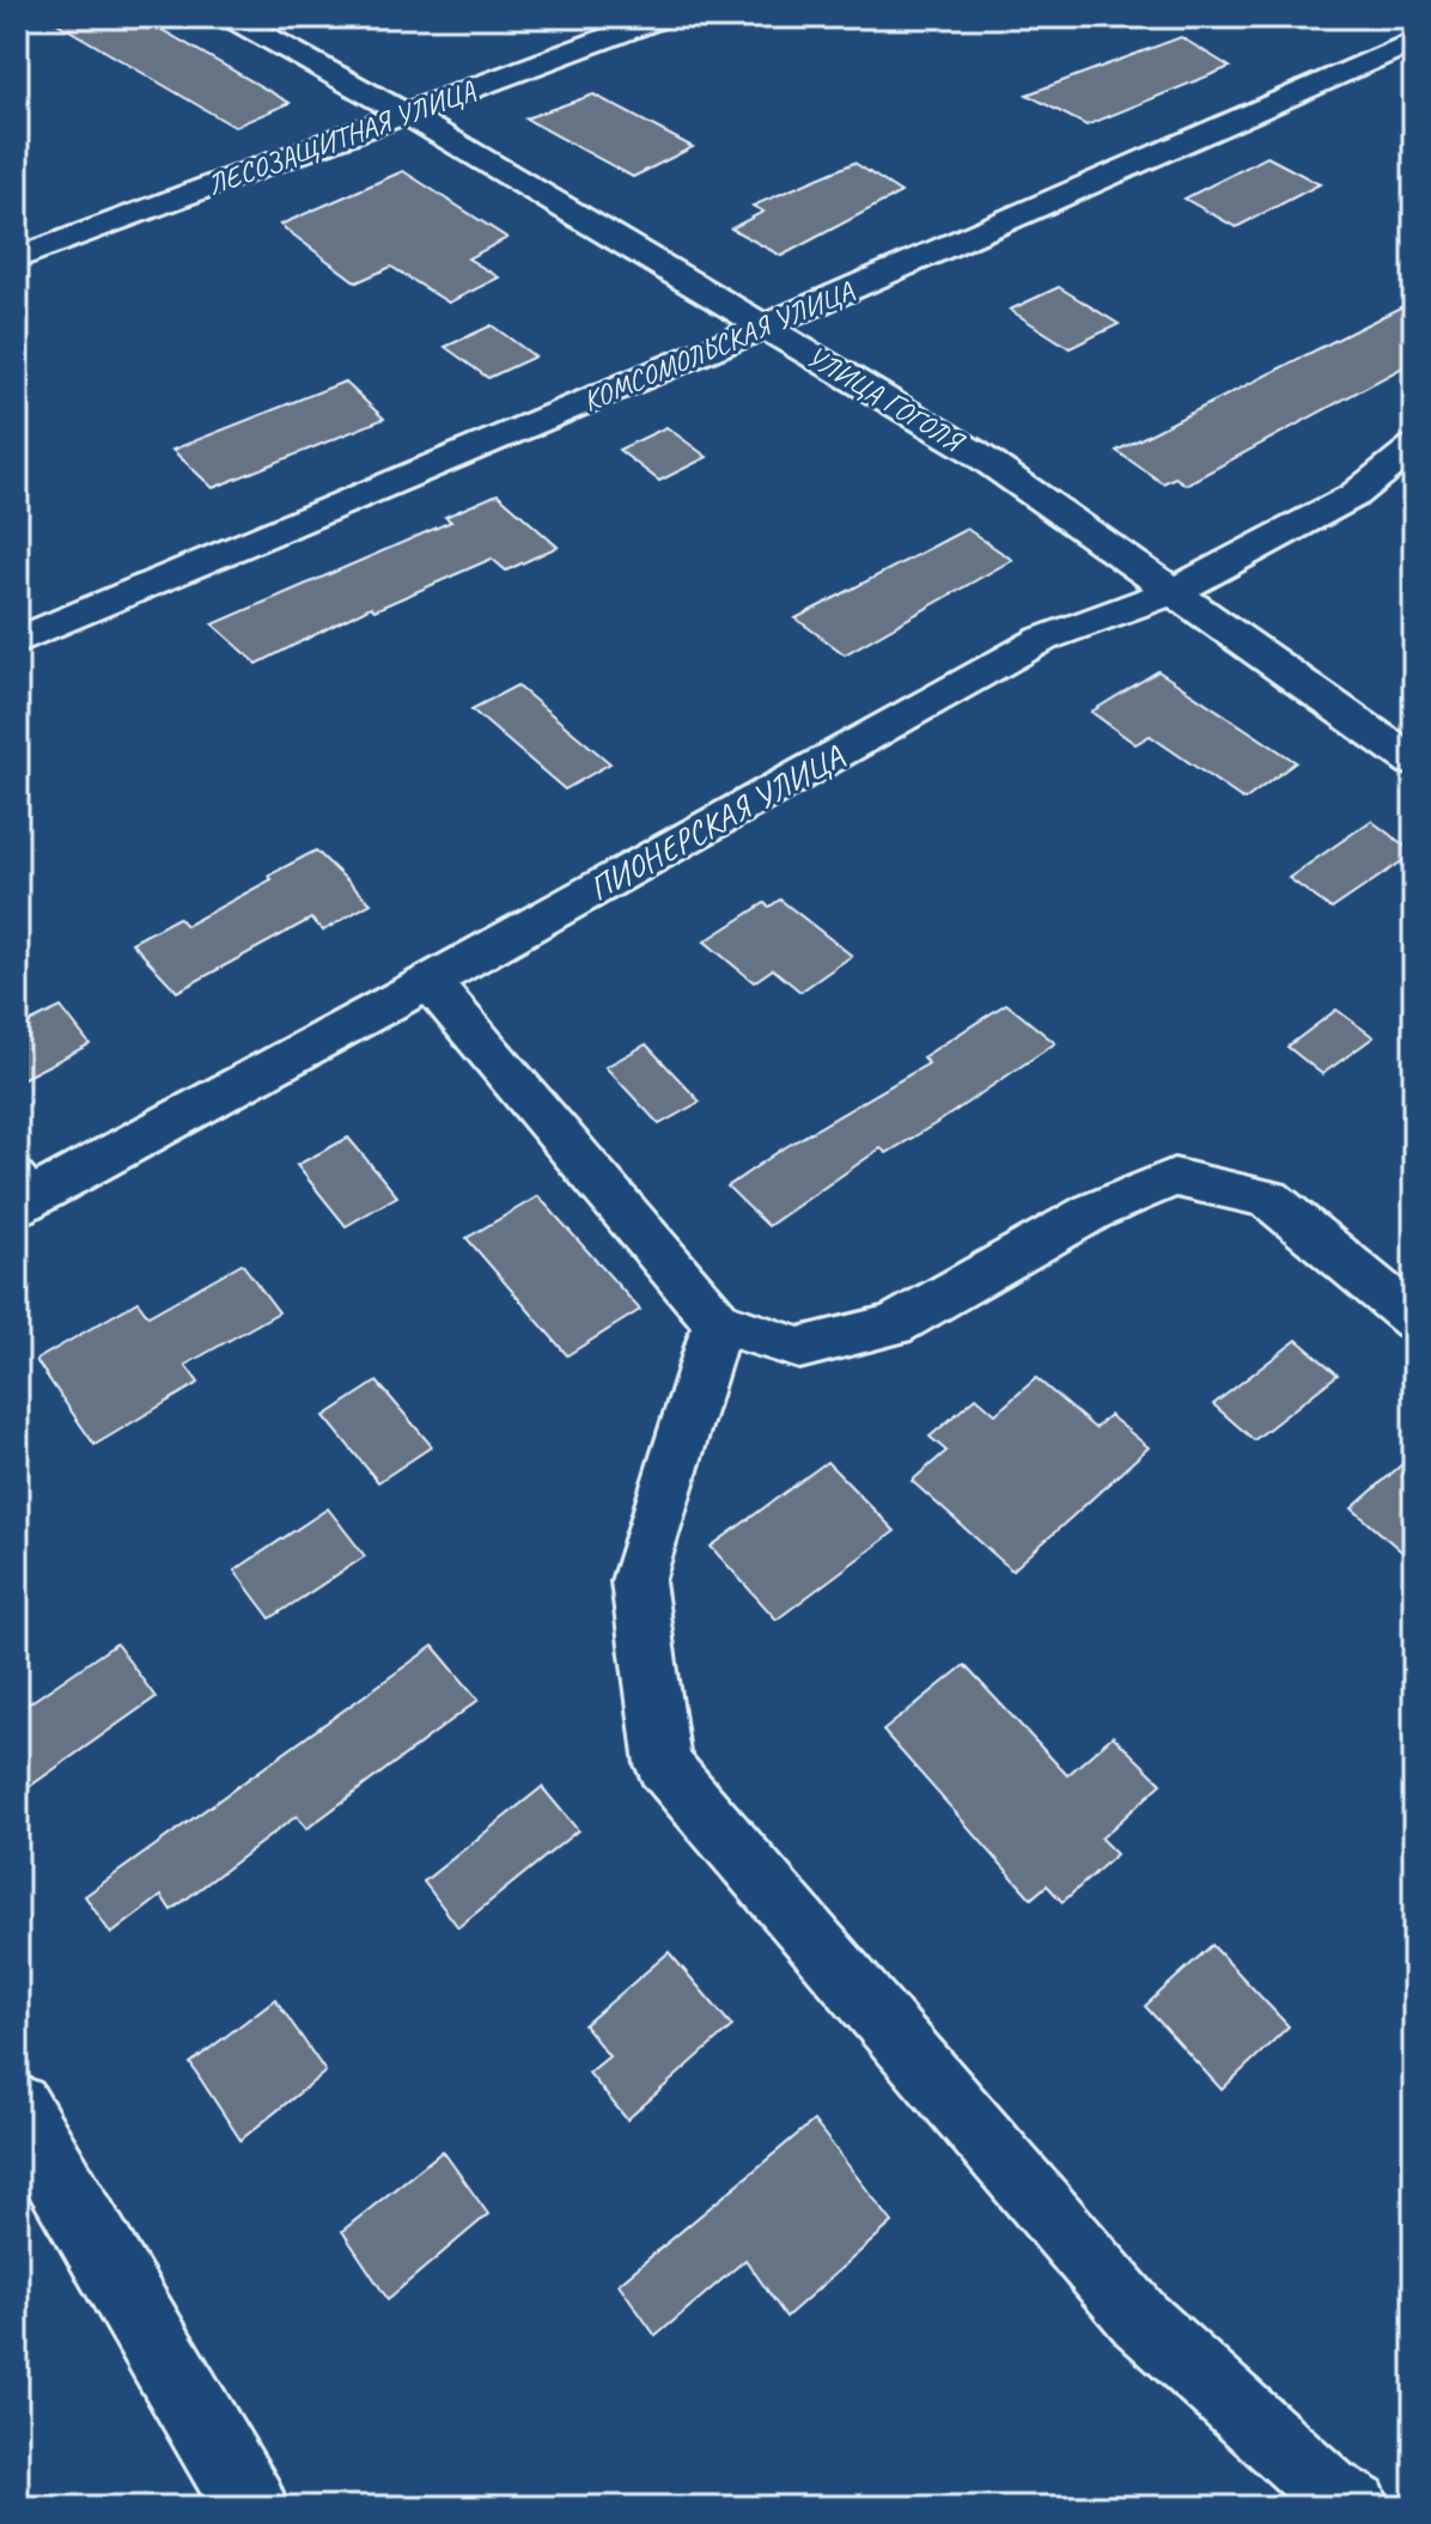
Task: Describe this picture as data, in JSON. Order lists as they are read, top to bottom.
{
  "streets": {
    "street": [
      "ЛЕСОЗАЩИТНАЯ УЛИЦА",
      "КОМСОМОЛЬСКАЯ УЛИЦА",
      "УЛИЦА ГОГОЛЯ",
      "ПИОНЕРСКАЯ УЛИЦА"
    ]
  },
  "crossings": [
    ["ЛЕСОЗАЩИТНАЯ УЛИЦА", "УЛИЦА ГОГОЛЯ"],
    ["КОМСОМОЛЬСКАЯ УЛИЦА", "УЛИЦА ГОГОЛЯ"],
    ["УЛИЦА ГОГОЛЯ", "ПИОНЕРСКАЯ УЛИЦА"]
  ]
}
